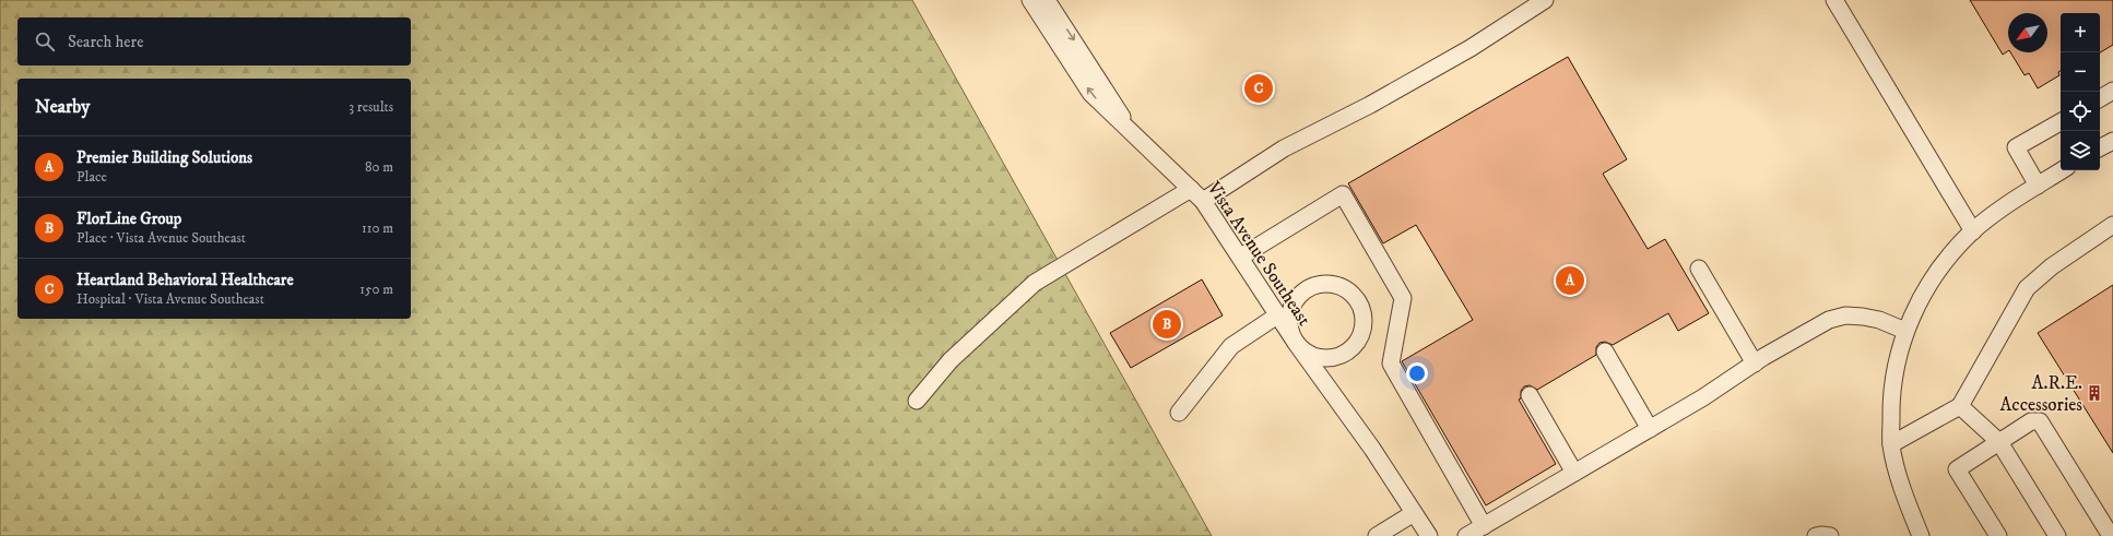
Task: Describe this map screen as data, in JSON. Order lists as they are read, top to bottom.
{
  "streets": {
    "street": ["Vista Avenue Southeast"]
  },
  "places": {
    "building": ["A.R.E. Accessories"]
  },
  "north": "bottom left",
  "page": {
    "map_buttons": ["+", "−"],
    "search": "Search here",
    "pins": ["C", "A", "B"],
    "heading": ["Nearby", "3 results"],
    "list": [
      {
        "mark": "A",
        "name": "Premier Building Solutions",
        "note": "Place",
        "value": "80 m"
      },
      {
        "mark": "B",
        "name": "FlorLine Group",
        "note": "Place · Vista Avenue Southeast",
        "value": "110 m"
      },
      {
        "mark": "C",
        "name": "Heartland Behavioral Healthcare",
        "note": "Hospital · Vista Avenue Southeast",
        "value": "150 m"
      }
    ]
  }
}
